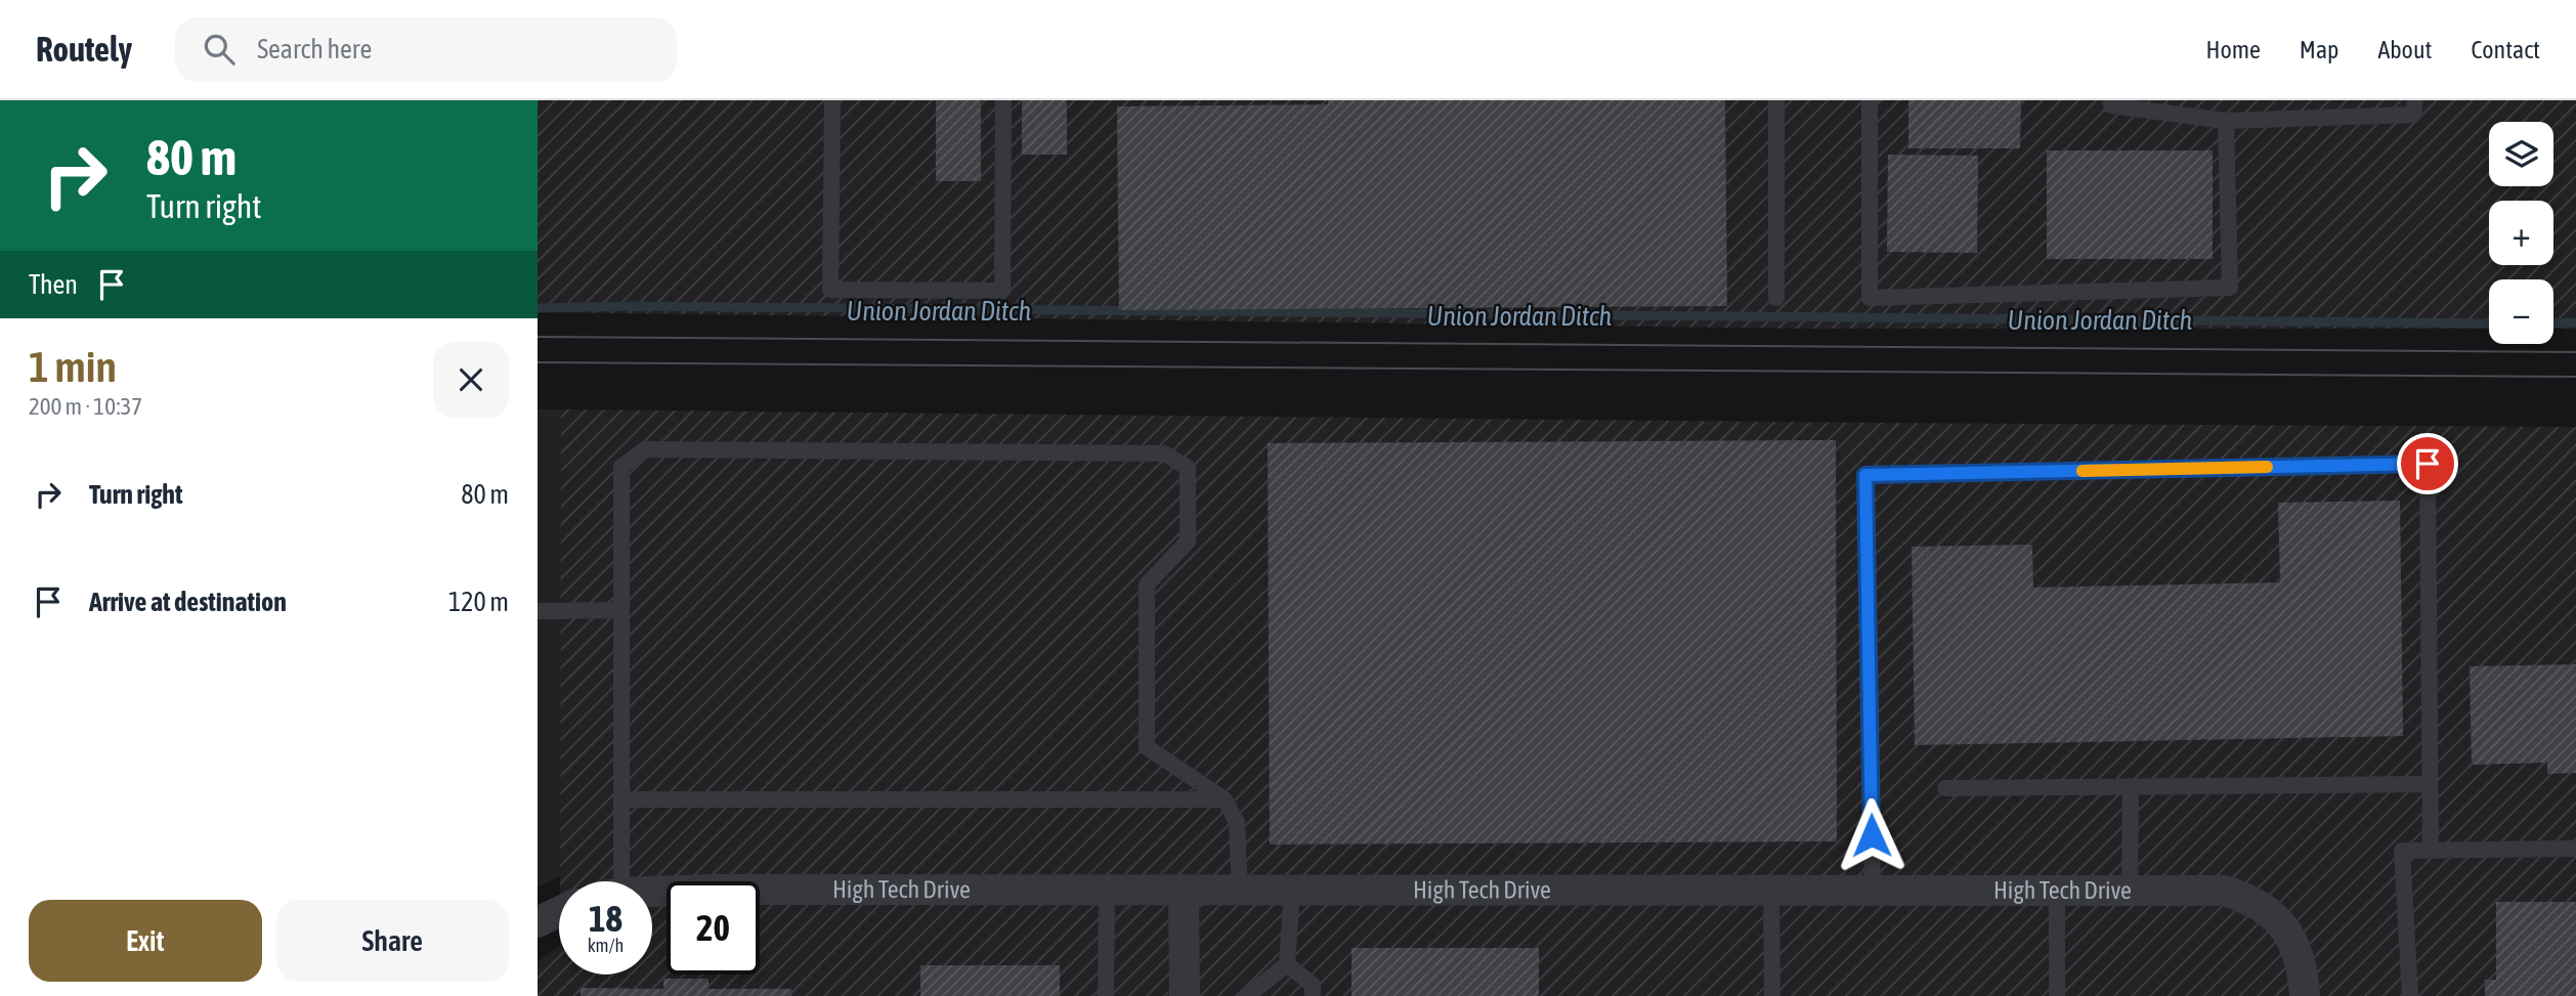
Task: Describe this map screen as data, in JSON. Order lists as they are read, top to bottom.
{
  "streets": {
    "street": ["High Tech Drive"]
  },
  "water": ["Union Jordan Ditch"],
  "page": {
    "header": "Routely",
    "search": "Search here",
    "nav": [
      "Home",
      "Map",
      "About",
      "Contact"
    ],
    "turn": ["80 m", "Turn right"],
    "map_buttons": ["+", "−"],
    "then": "Then",
    "heading": ["1 min", "200 m · 10:37"],
    "list": [
      {
        "name": "Turn right",
        "value": "80 m"
      },
      {
        "name": "Arrive at destination",
        "value": "120 m"
      }
    ],
    "speed": "18 km/h",
    "limit": "20",
    "buttons": ["Exit", "Share"]
  }
}
